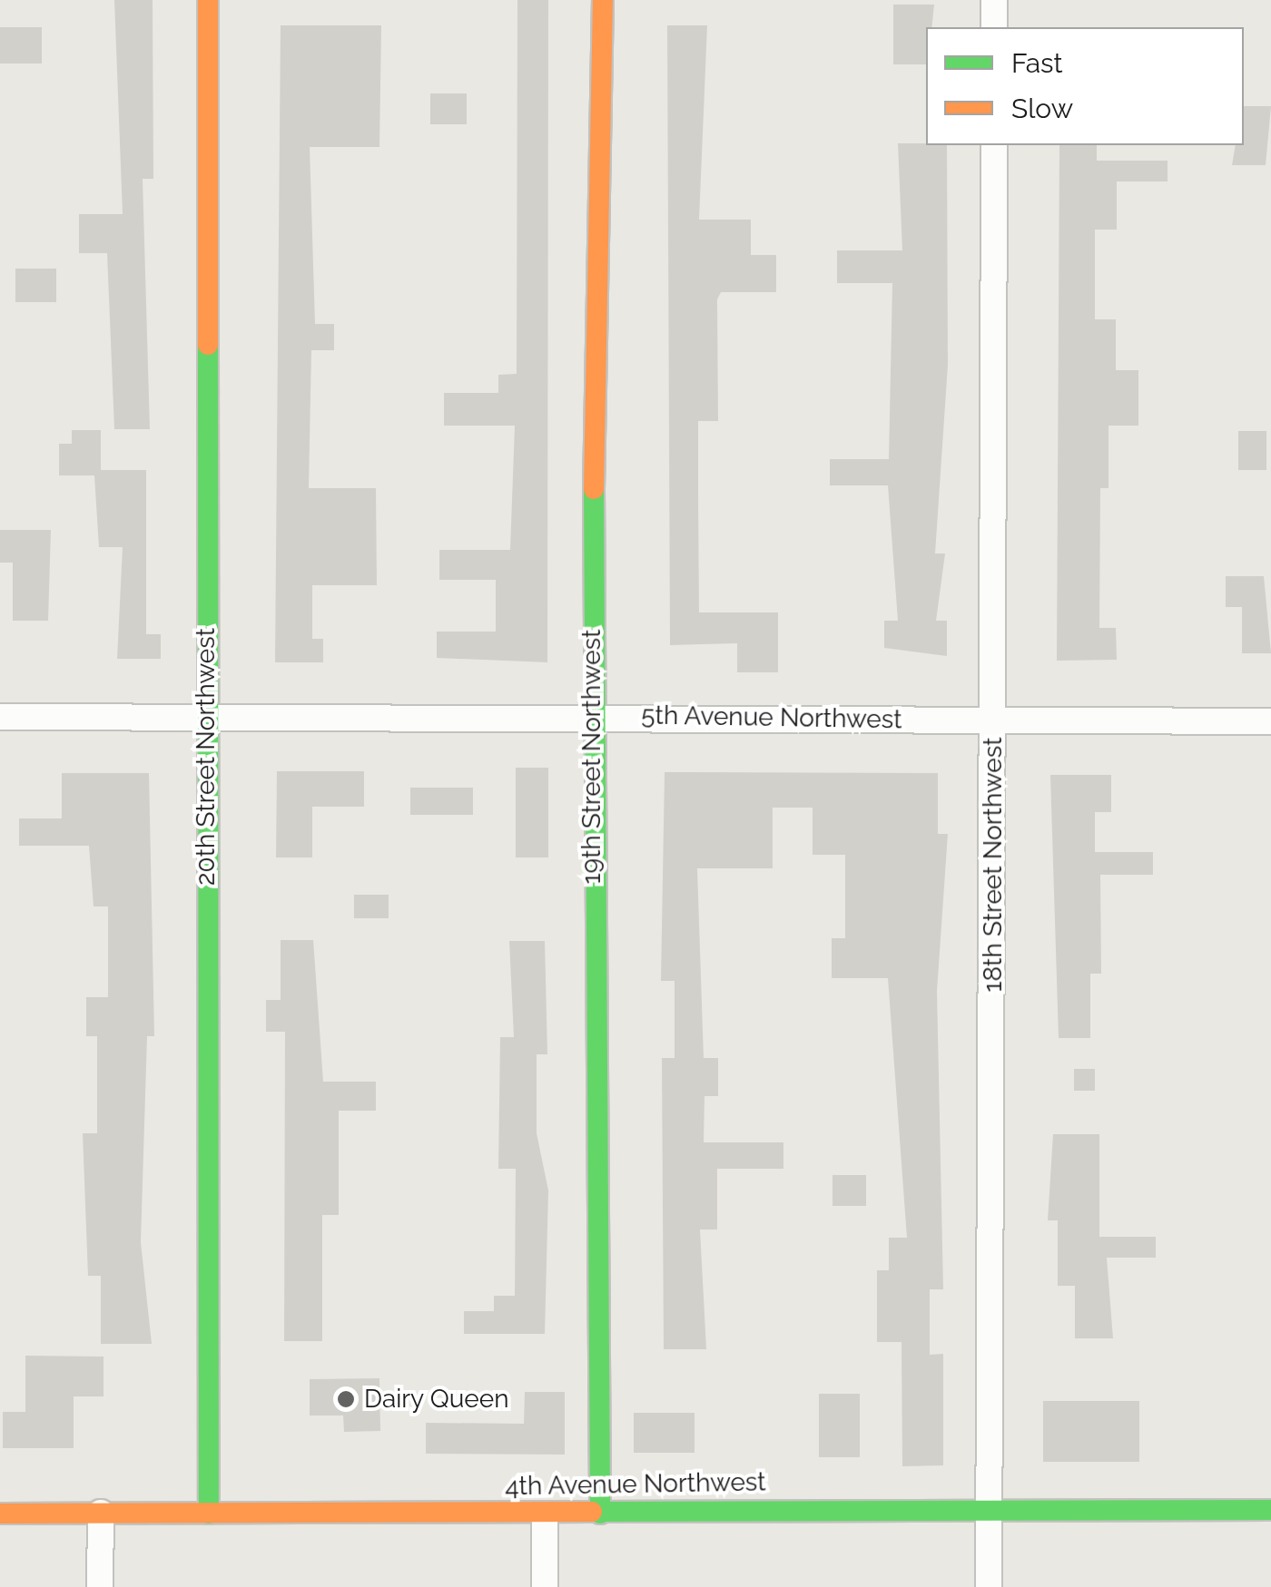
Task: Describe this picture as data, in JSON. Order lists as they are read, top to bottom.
{
  "streets": {
    "street": [
      "5th Avenue Northwest",
      "20th Street Northwest",
      "19th Street Northwest",
      "18th Street Northwest",
      "4th Avenue Northwest"
    ]
  },
  "crossings": [
    ["5th Avenue Northwest", "20th Street Northwest"],
    ["5th Avenue Northwest", "19th Street Northwest"],
    ["5th Avenue Northwest", "18th Street Northwest"],
    ["20th Street Northwest", "4th Avenue Northwest"],
    ["19th Street Northwest", "4th Avenue Northwest"],
    ["18th Street Northwest", "4th Avenue Northwest"]
  ],
  "places": ["Dairy Queen"],
  "legend": ["Fast", "Slow"]
}
